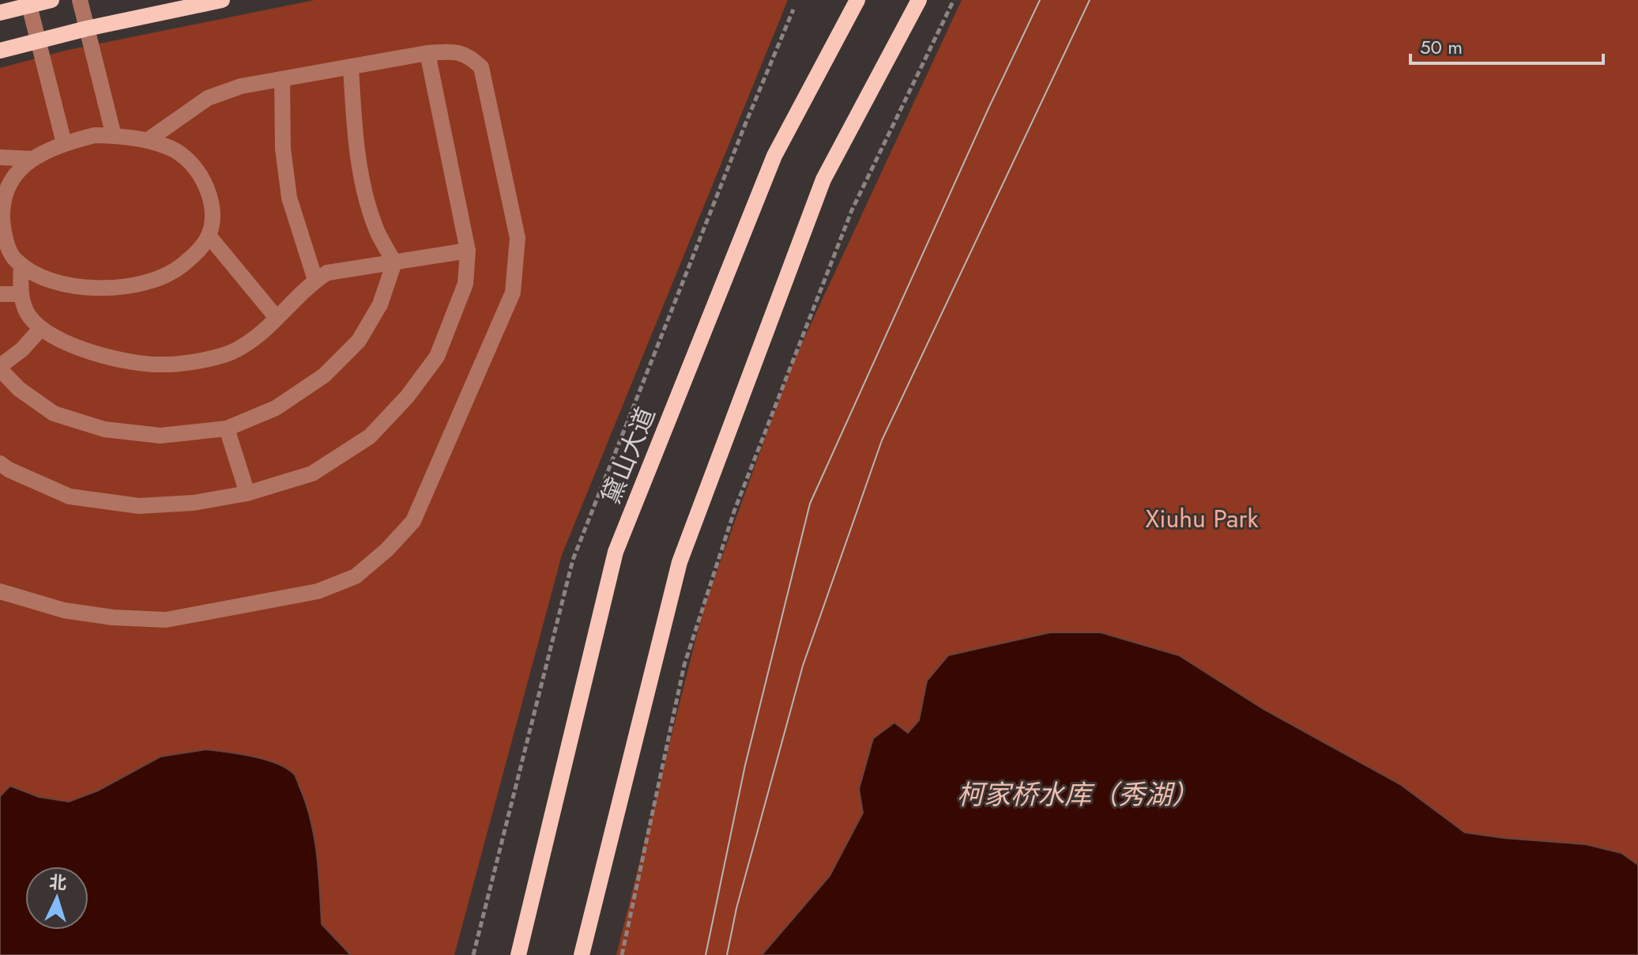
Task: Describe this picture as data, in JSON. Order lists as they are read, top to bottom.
{
  "streets": {
    "main road": ["黛山大道"]
  },
  "water": ["柯家桥水库（秀湖）"],
  "parks": ["Xiuhu Park"],
  "scale_bar": "50 m",
  "north": "top"
}
